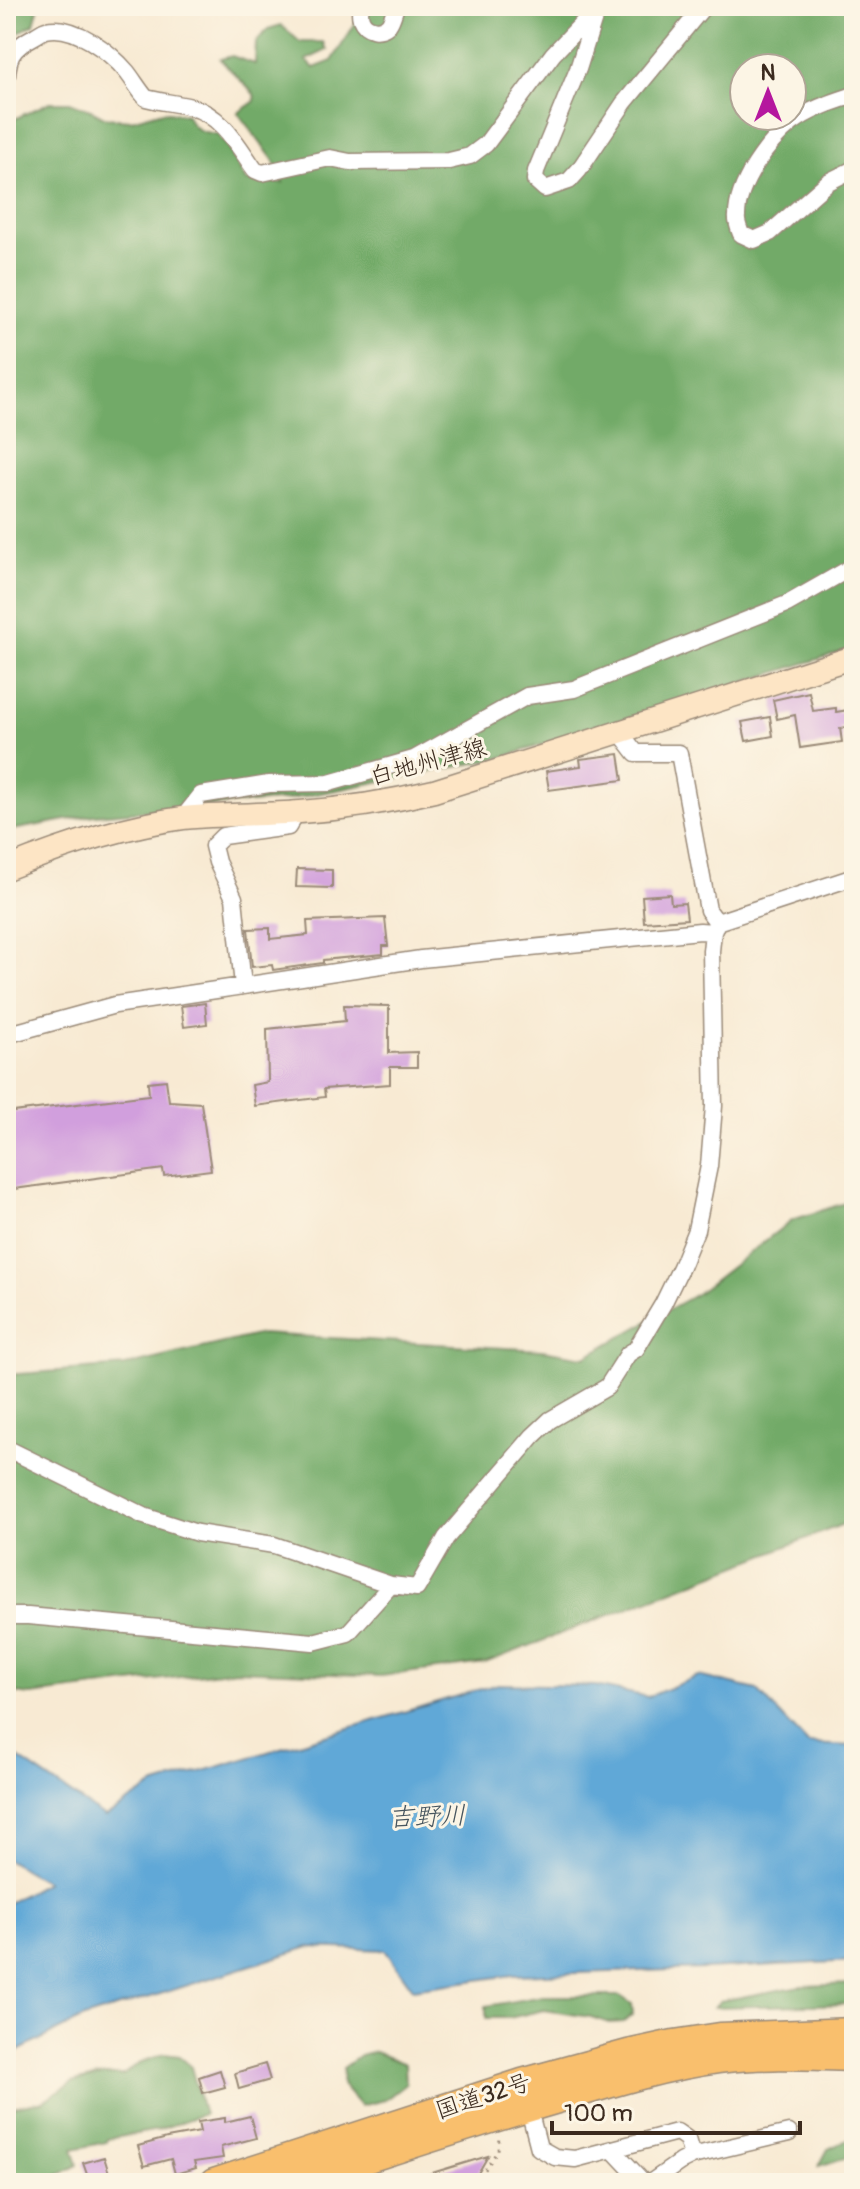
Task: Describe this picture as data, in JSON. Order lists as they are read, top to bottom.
{
  "streets": {
    "highway": ["国道32号"],
    "main road": ["白地州津線"]
  },
  "water": ["吉野川"],
  "scale_bar": "100 m",
  "north": "top"
}
